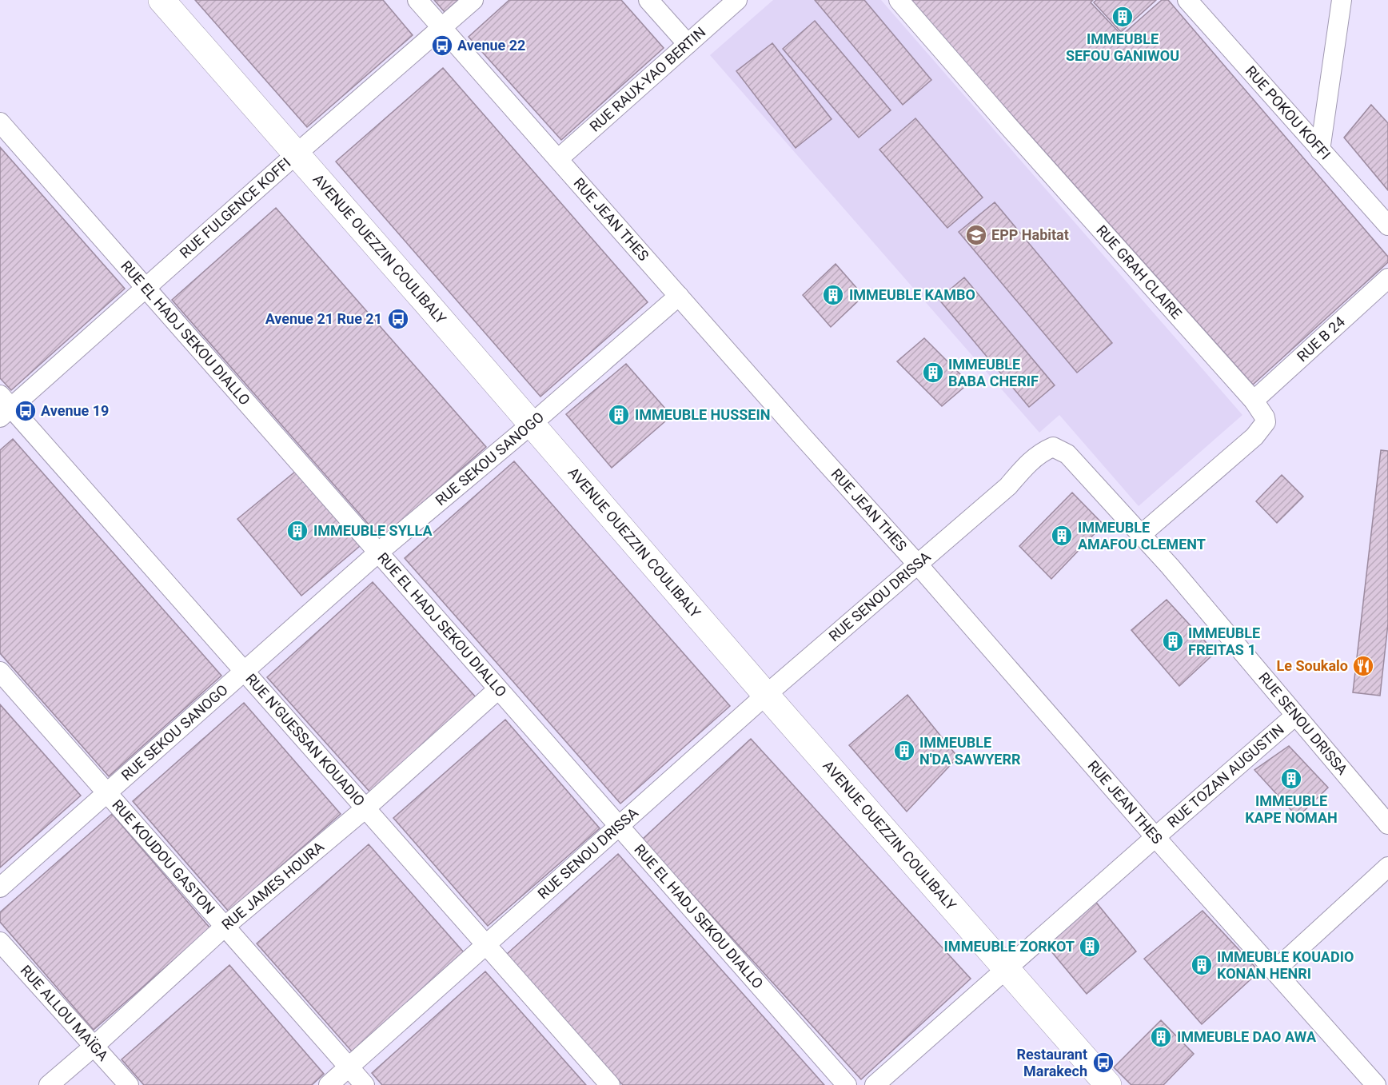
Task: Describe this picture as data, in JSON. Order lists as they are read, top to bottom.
{
  "streets": {
    "street": [
      "RUE RAUX-YAO BERTIN",
      "RUE POKOU KOFFI",
      "RUE FULGENCE KOFFI",
      "RUE JEAN THES",
      "AVENUE OUEZZIN COULIBALY",
      "RUE GRAH CLAIRE",
      "RUE EL HADJ SEKOU DIALLO",
      "RUE B 24",
      "RUE SEKOU SANOGO",
      "RUE SENOU DRISSA",
      "RUE N'GUESSAN KOUADIO",
      "RUE TOZAN AUGUSTIN",
      "RUE KOUDOU GASTON",
      "RUE JAMES HOURA",
      "RUE ALLOU MAÏGA"
    ]
  },
  "crossings": [
    ["RUE RAUX-YAO BERTIN", "RUE JEAN THES"],
    ["RUE FULGENCE KOFFI", "RUE JEAN THES"],
    ["RUE FULGENCE KOFFI", "AVENUE OUEZZIN COULIBALY"],
    ["RUE FULGENCE KOFFI", "RUE EL HADJ SEKOU DIALLO"],
    ["RUE FULGENCE KOFFI", "RUE N'GUESSAN KOUADIO"],
    ["RUE JEAN THES", "RUE SEKOU SANOGO"],
    ["RUE JEAN THES", "RUE SENOU DRISSA"],
    ["RUE JEAN THES", "RUE TOZAN AUGUSTIN"],
    ["AVENUE OUEZZIN COULIBALY", "RUE SEKOU SANOGO"],
    ["AVENUE OUEZZIN COULIBALY", "RUE SENOU DRISSA"],
    ["AVENUE OUEZZIN COULIBALY", "RUE TOZAN AUGUSTIN"],
    ["RUE GRAH CLAIRE", "RUE B 24"],
    ["RUE GRAH CLAIRE", "RUE SENOU DRISSA"],
    ["RUE EL HADJ SEKOU DIALLO", "RUE SEKOU SANOGO"],
    ["RUE EL HADJ SEKOU DIALLO", "RUE SENOU DRISSA"],
    ["RUE EL HADJ SEKOU DIALLO", "RUE JAMES HOURA"],
    ["RUE SEKOU SANOGO", "RUE N'GUESSAN KOUADIO"],
    ["RUE SEKOU SANOGO", "RUE KOUDOU GASTON"],
    ["RUE SENOU DRISSA", "RUE N'GUESSAN KOUADIO"],
    ["RUE SENOU DRISSA", "RUE TOZAN AUGUSTIN"],
    ["RUE SENOU DRISSA", "RUE KOUDOU GASTON"],
    ["RUE N'GUESSAN KOUADIO", "RUE JAMES HOURA"],
    ["RUE KOUDOU GASTON", "RUE JAMES HOURA"],
    ["RUE JAMES HOURA", "RUE ALLOU MAÏGA"]
  ],
  "places": {
    "building": [
      "IMMEUBLE SEFOU GANIWOU",
      "IMMEUBLE KAMBO",
      "IMMEUBLE BABA CHERIF",
      "IMMEUBLE HUSSEIN",
      "IMMEUBLE SYLLA",
      "IMMEUBLE AMAFOU CLEMENT",
      "IMMEUBLE FREITAS 1",
      "IMMEUBLE N'DA SAWYERR",
      "IMMEUBLE KAPE NOMAH",
      "IMMEUBLE ZORKOT",
      "IMMEUBLE KOUADIO KONAN HENRI",
      "IMMEUBLE DAO AWA"
    ],
    "bus stop": [
      "Avenue 22",
      "Avenue 21 Rue 21",
      "Avenue 19",
      "Restaurant Marakech"
    ],
    "school or university": ["EPP Habitat"],
    "restaurant": ["Le Soukalo"]
  }
}
